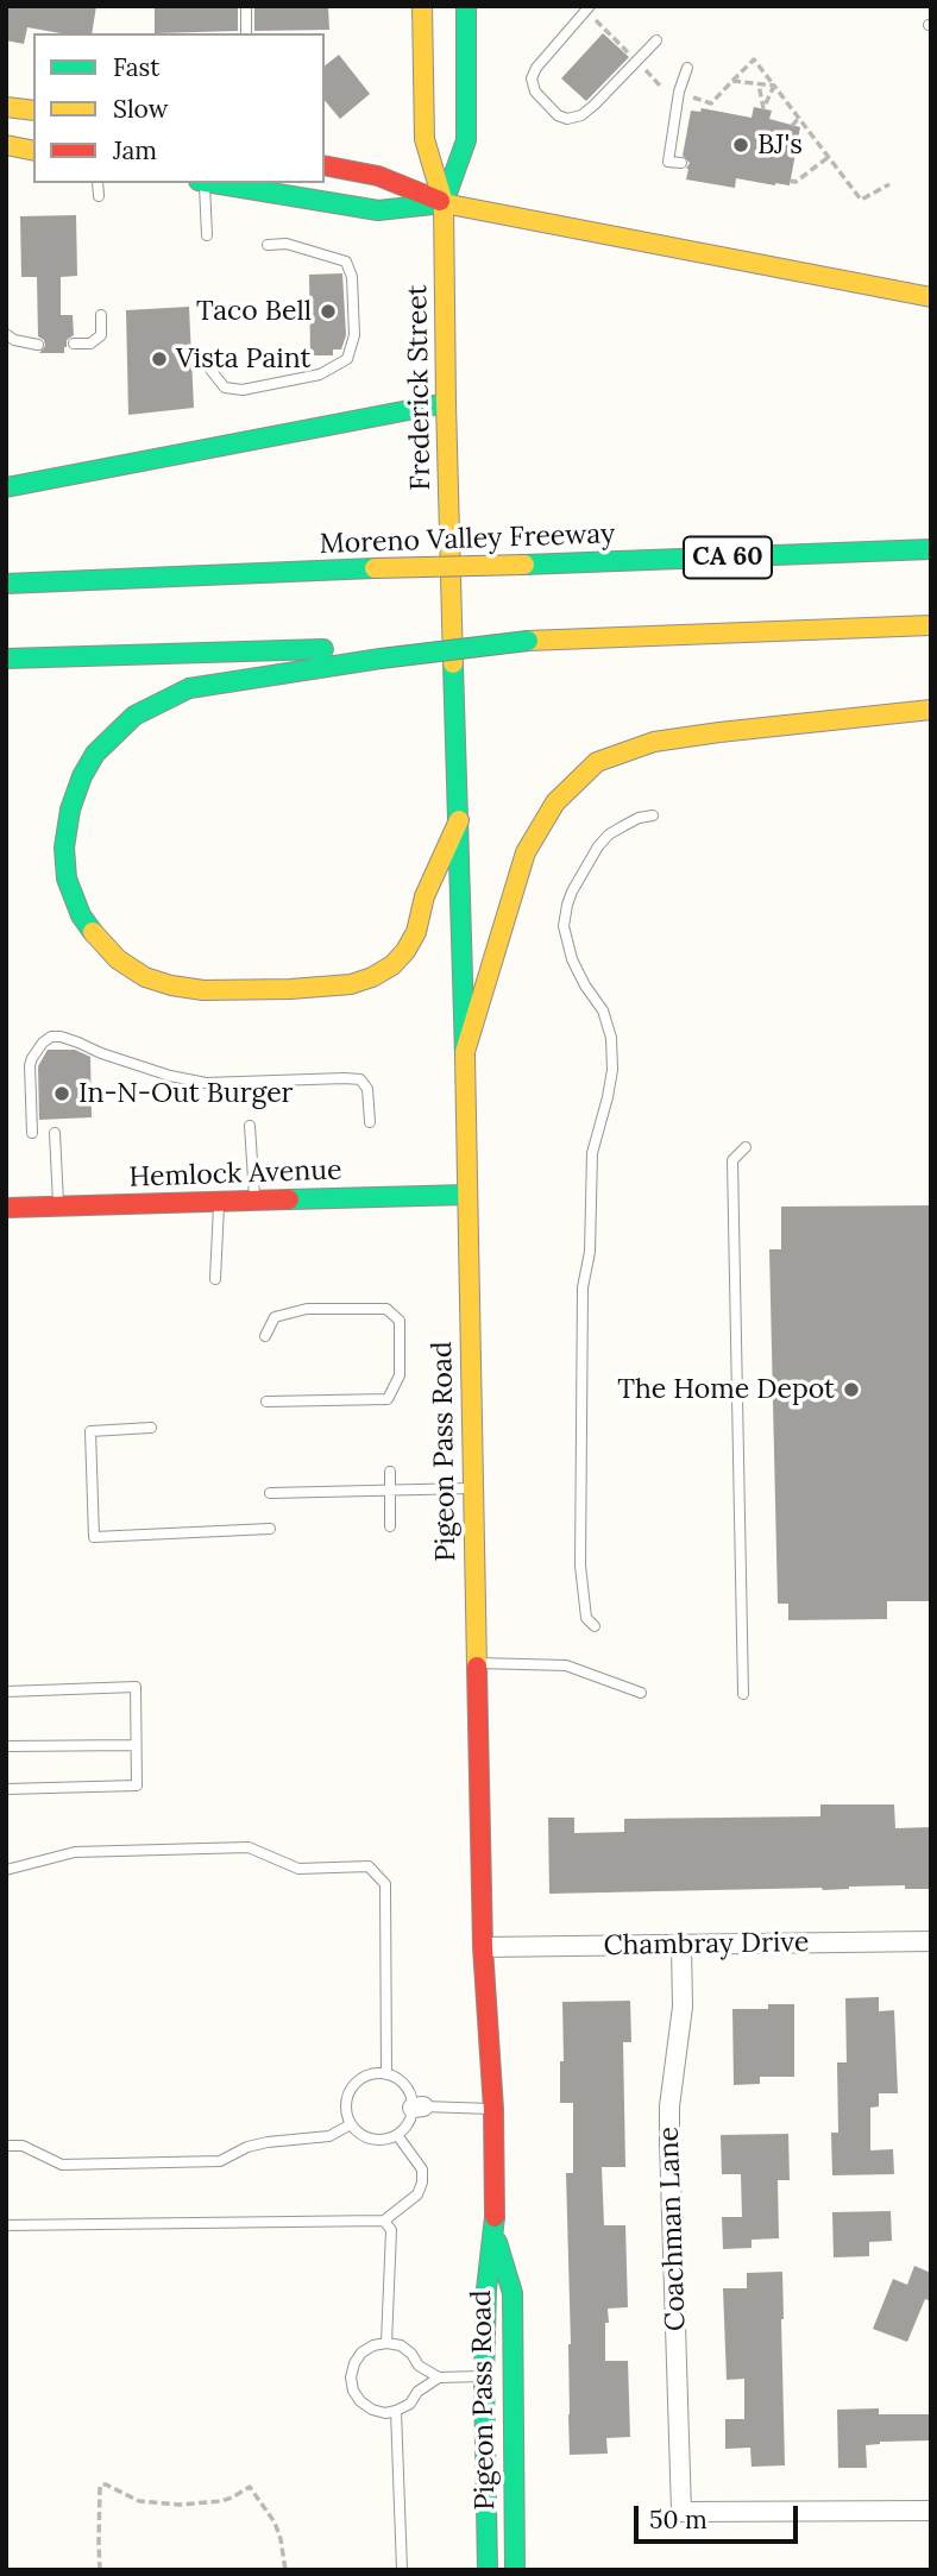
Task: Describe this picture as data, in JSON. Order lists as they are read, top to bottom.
{
  "streets": {
    "main road": [
      "Frederick Street",
      "Moreno Valley Freeway",
      "CA 60",
      "Hemlock Avenue",
      "Pigeon Pass Road"
    ],
    "street": ["Chambray Drive", "Coachman Lane"]
  },
  "crossings": [
    ["Frederick Street", "Pigeon Pass Road"],
    ["Hemlock Avenue", "Pigeon Pass Road"],
    ["Pigeon Pass Road", "Chambray Drive"],
    ["Chambray Drive", "Coachman Lane"]
  ],
  "places": [
    "BJ's",
    "Taco Bell",
    "Vista Paint",
    "In-N-Out Burger",
    "The Home Depot"
  ],
  "legend": ["Fast", "Slow", "Jam"],
  "scale_bar": "50 m"
}
